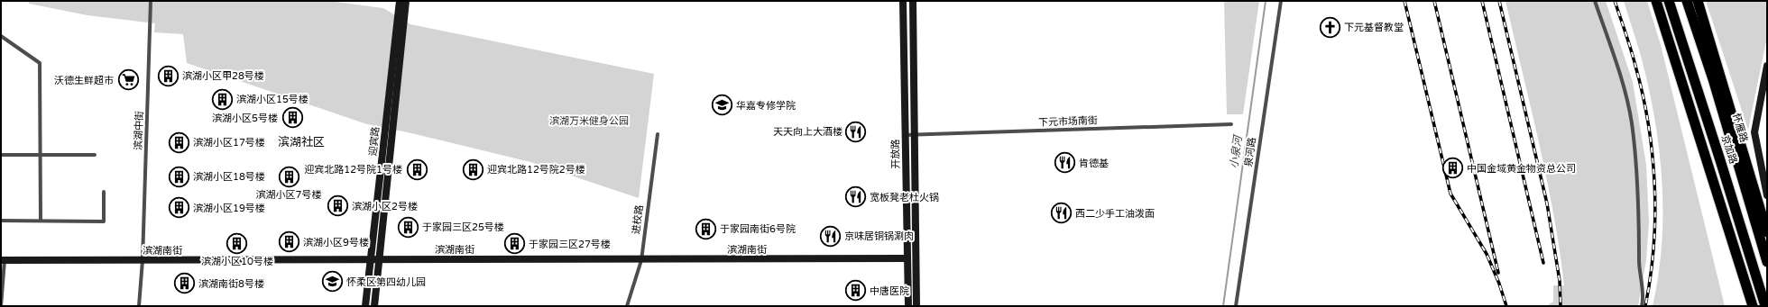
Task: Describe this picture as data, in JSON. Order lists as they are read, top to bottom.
{
  "streets": {
    "highway": ["怀雁路", "京加路"],
    "main road": ["迎宾路", "开放路", "滨湖南街"],
    "street": [
      "下元市场南街",
      "滨湖中街",
      "泉河路",
      "进校路"
    ]
  },
  "crossings": [
    ["下元市场南街", "开放路"],
    ["滨湖中街", "滨湖南街"],
    ["迎宾路", "滨湖南街"],
    ["开放路", "滨湖南街"],
    ["进校路", "滨湖南街"]
  ],
  "districts": ["滨湖社区"],
  "water": ["小泉河"],
  "parks": ["滨湖万米健身公园"],
  "places": {
    "church": ["下元基督教堂"],
    "building": [
      "滨湖小区甲28号楼",
      "滨湖小区15号楼",
      "滨湖小区5号楼",
      "滨湖小区17号楼",
      "中国金域黄金物资总公司",
      "迎宾北路12号院1号楼",
      "迎宾北路12号院2号楼",
      "滨湖小区18号楼",
      "滨湖小区7号楼",
      "滨湖小区2号楼",
      "滨湖小区19号楼",
      "于家园三区25号楼",
      "于家园南街6号院",
      "滨湖小区9号楼",
      "滨湖小区10号楼",
      "于家园三区27号楼",
      "滨湖南街8号楼",
      "中唐医院"
    ],
    "supermarket": ["沃德生鲜超市"],
    "school or university": ["华嘉专修学院", "怀柔区第四幼儿园"],
    "restaurant": [
      "天天向上大酒楼",
      "肯德基",
      "宽板凳老杜火锅",
      "西二少手工油泼面",
      "京味居铜锅涮肉"
    ]
  }
}
